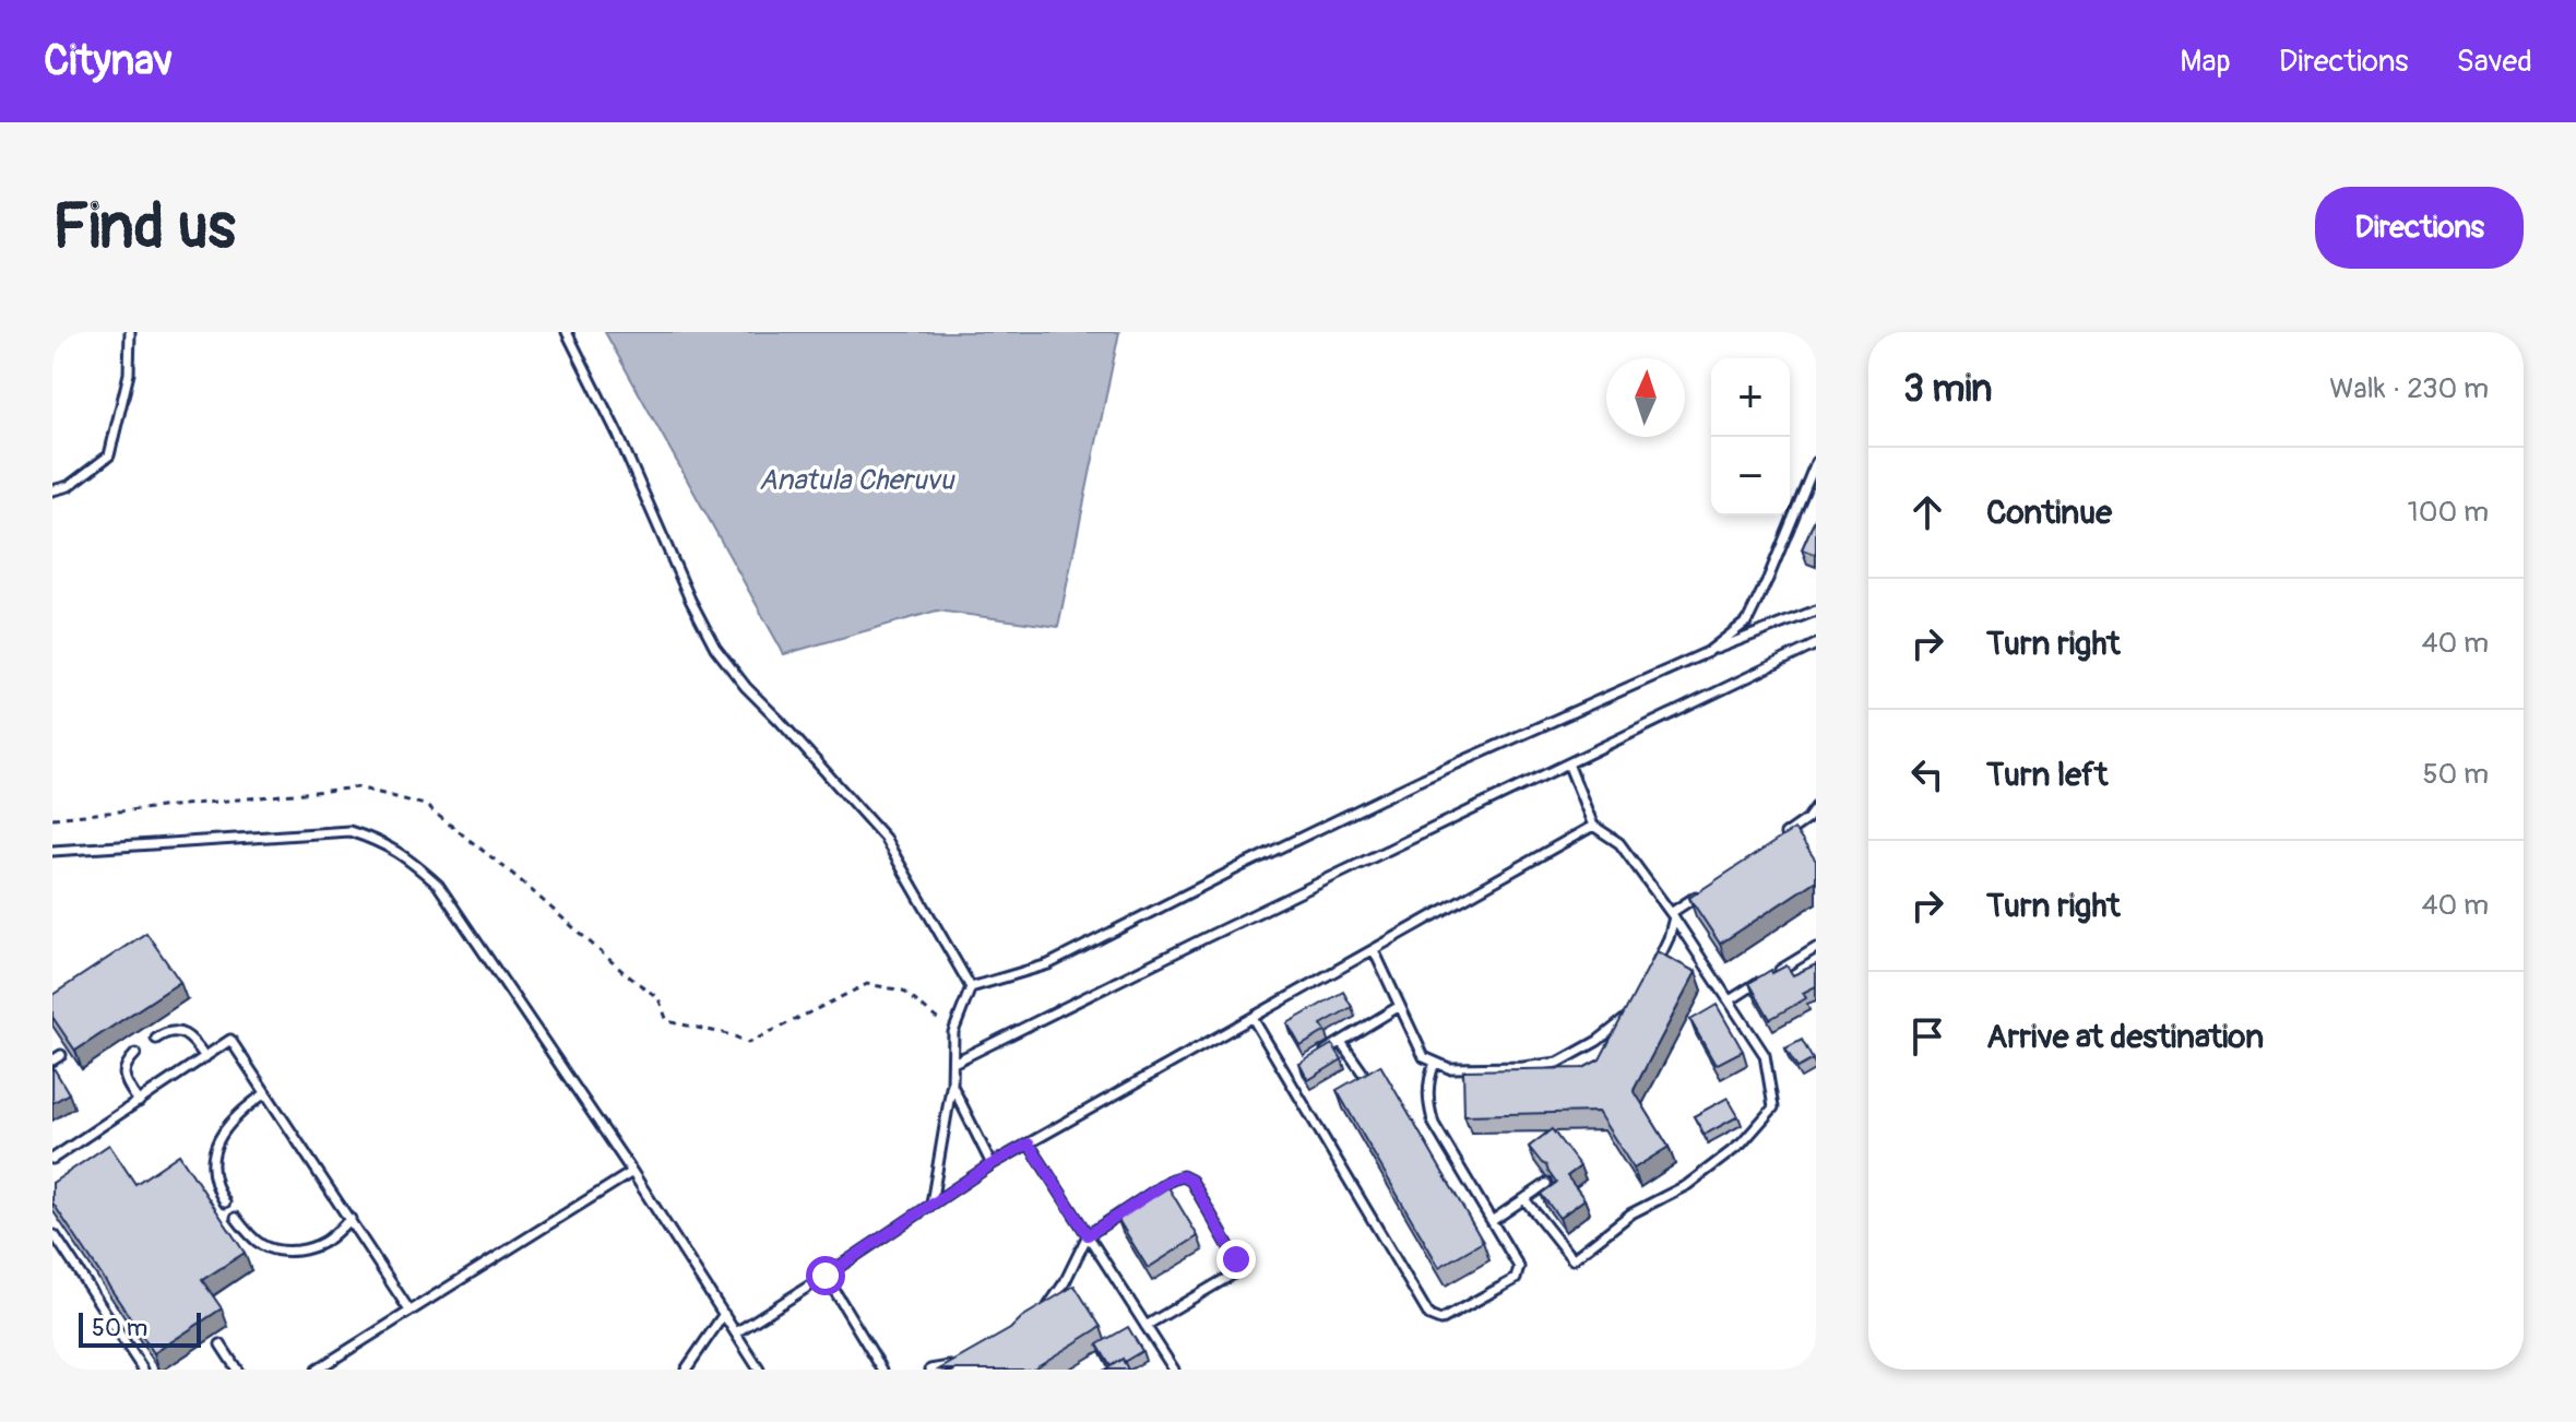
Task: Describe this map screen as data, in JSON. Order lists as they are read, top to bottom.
{
  "water": ["Anatula Cheruvu"],
  "scale_bar": "50 m",
  "north": "top",
  "page": {
    "header": "Citynav",
    "nav": ["Map", "Directions", "Saved"],
    "buttons": "Directions",
    "title": "Find us",
    "heading": ["3 min", "Walk · 230 m"],
    "map_buttons": ["+", "−"],
    "list": [
      ["Continue", "100 m"],
      ["Turn right", "40 m"],
      ["Turn left", "50 m"],
      ["Turn right", "40 m"],
      "Arrive at destination"
    ],
    "scale": "50 m"
  }
}
